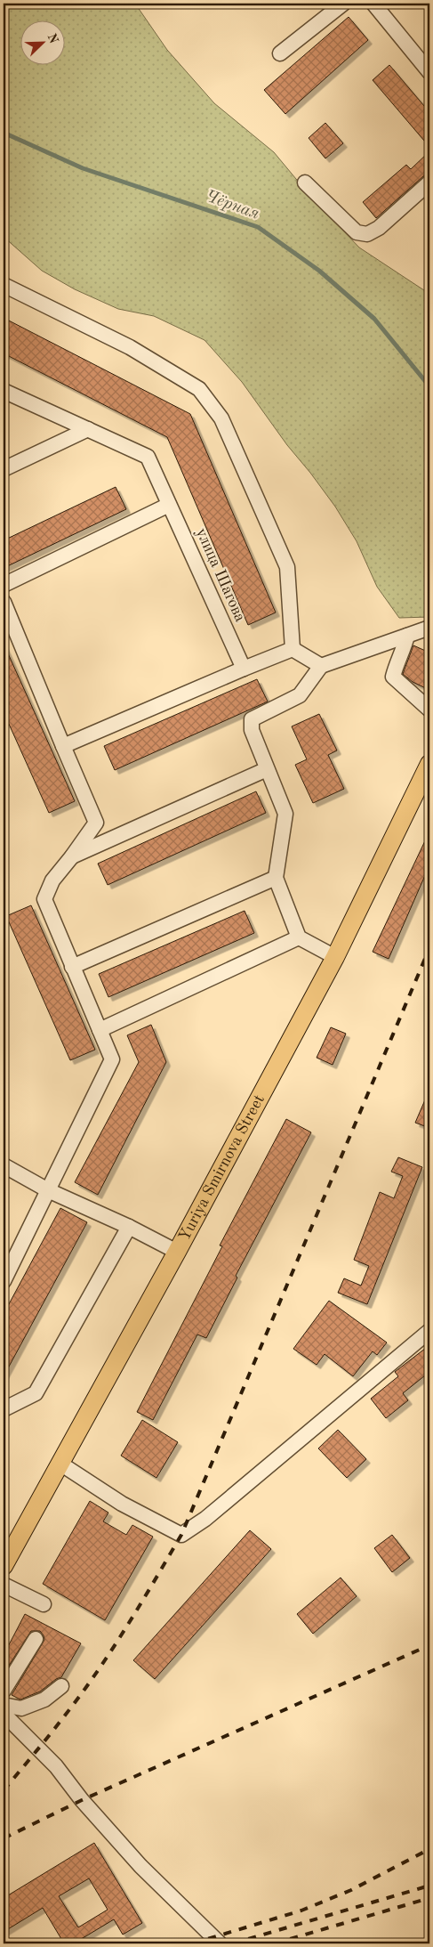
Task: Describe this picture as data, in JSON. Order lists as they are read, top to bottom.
{
  "streets": {
    "main road": ["Yuriya Smirnova Street"],
    "street": ["улица Шагова"]
  },
  "water": ["Чёрная"],
  "north": "top right"
}
